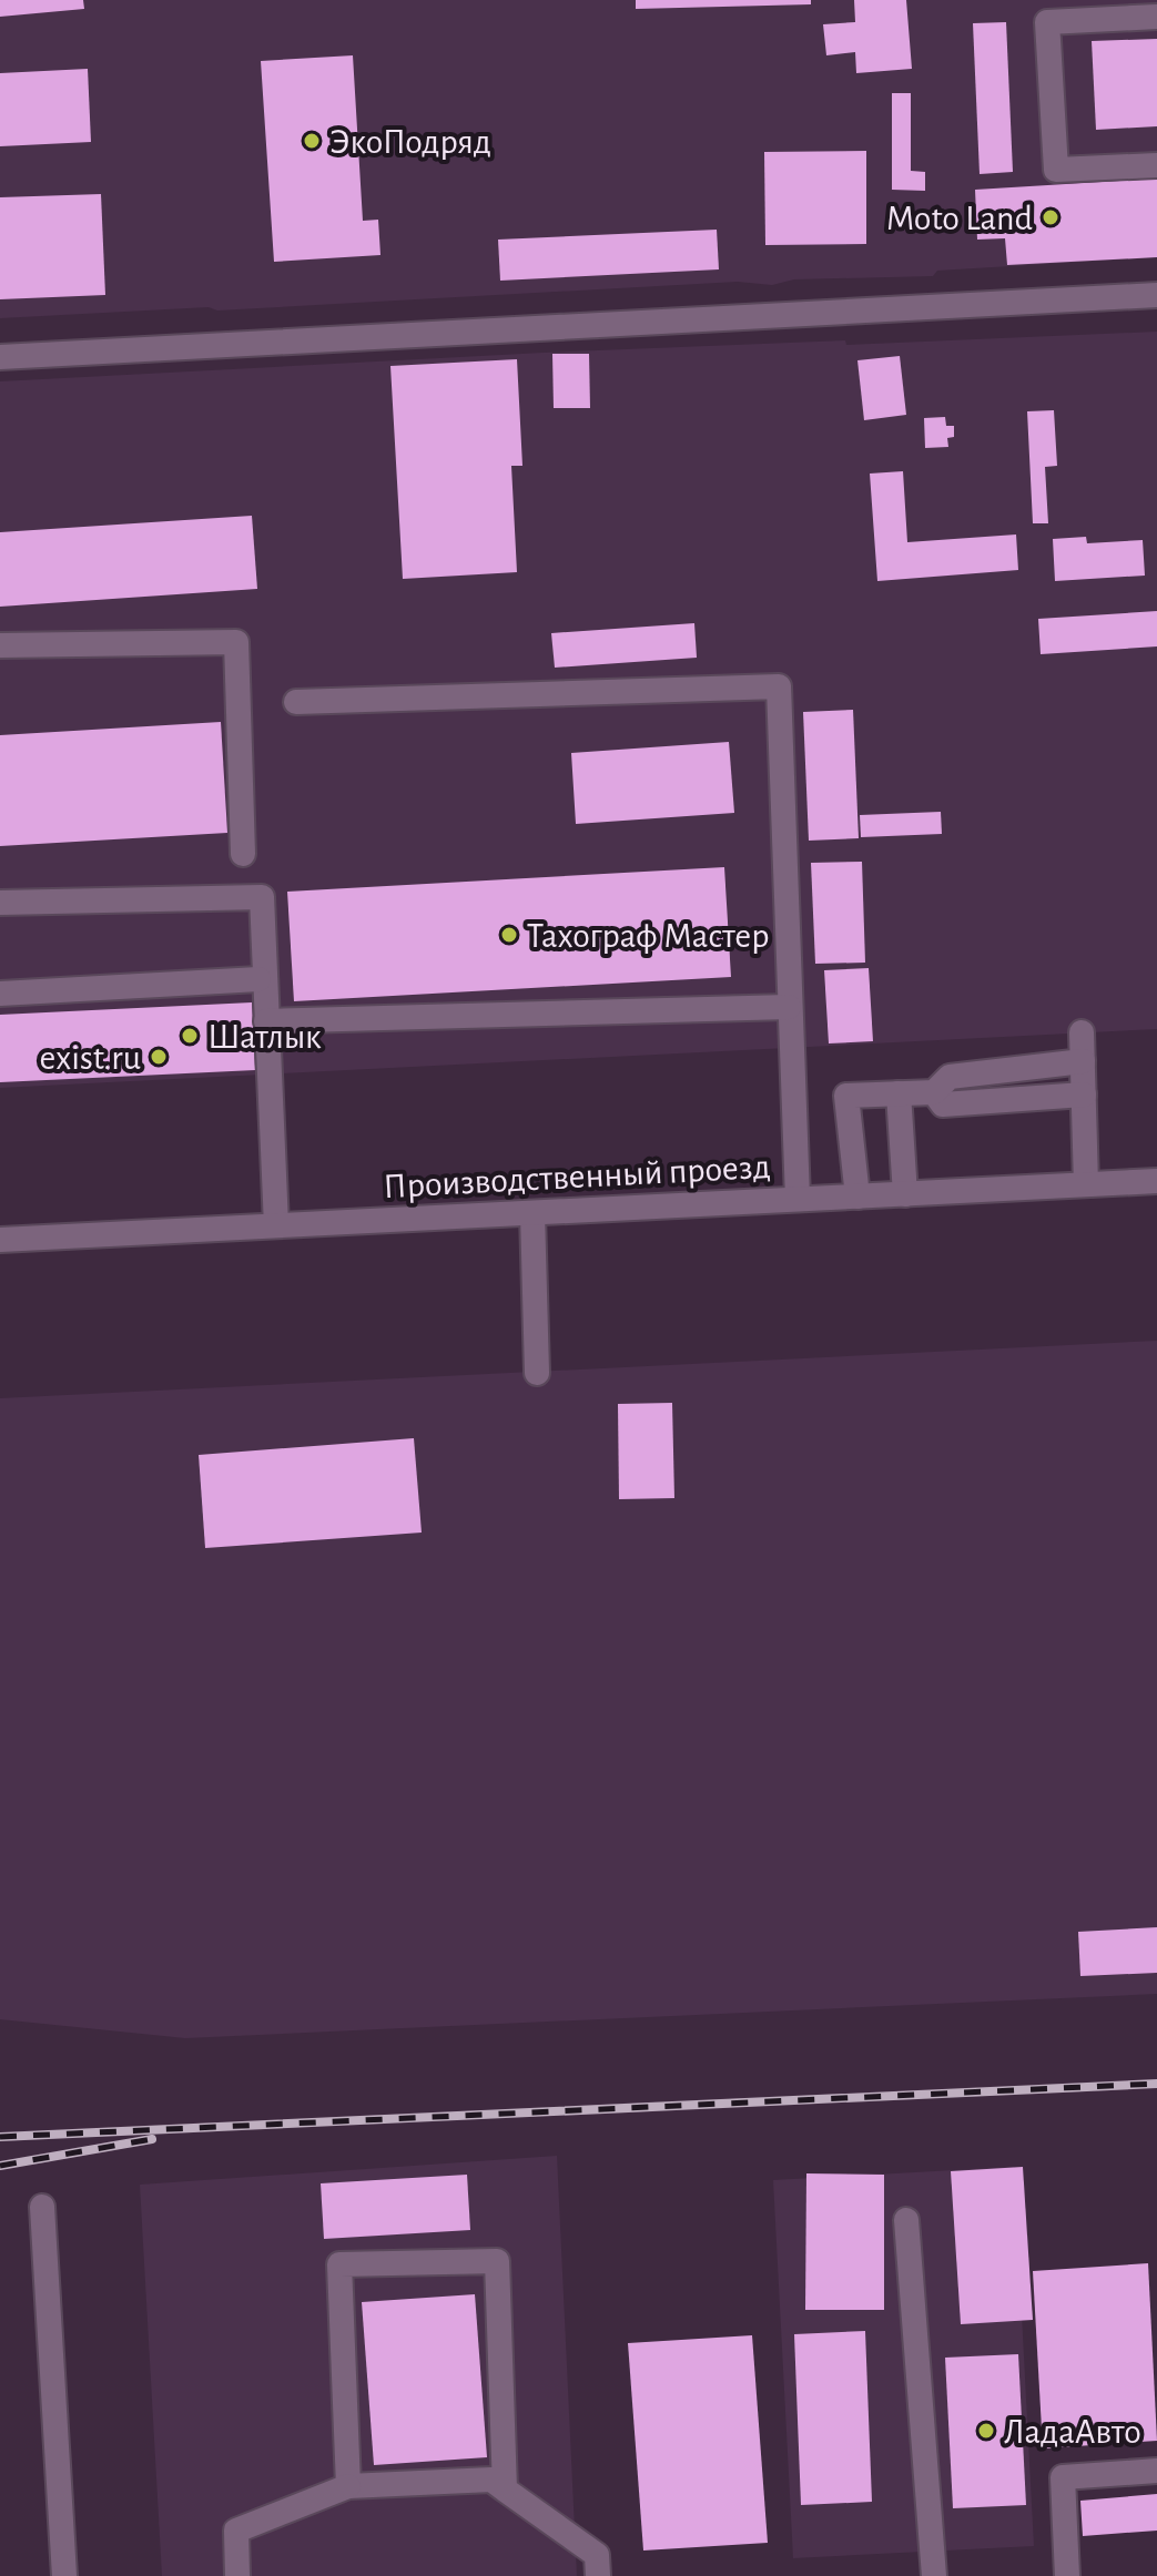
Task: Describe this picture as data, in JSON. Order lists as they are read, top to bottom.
{
  "streets": {
    "street": ["Производственный проезд"]
  },
  "places": [
    "ЭкоПодряд",
    "Moto Land",
    "Тахограф Мастер",
    "Шатлык",
    "exist.ru",
    "ЛадаАвто"
  ]
}
